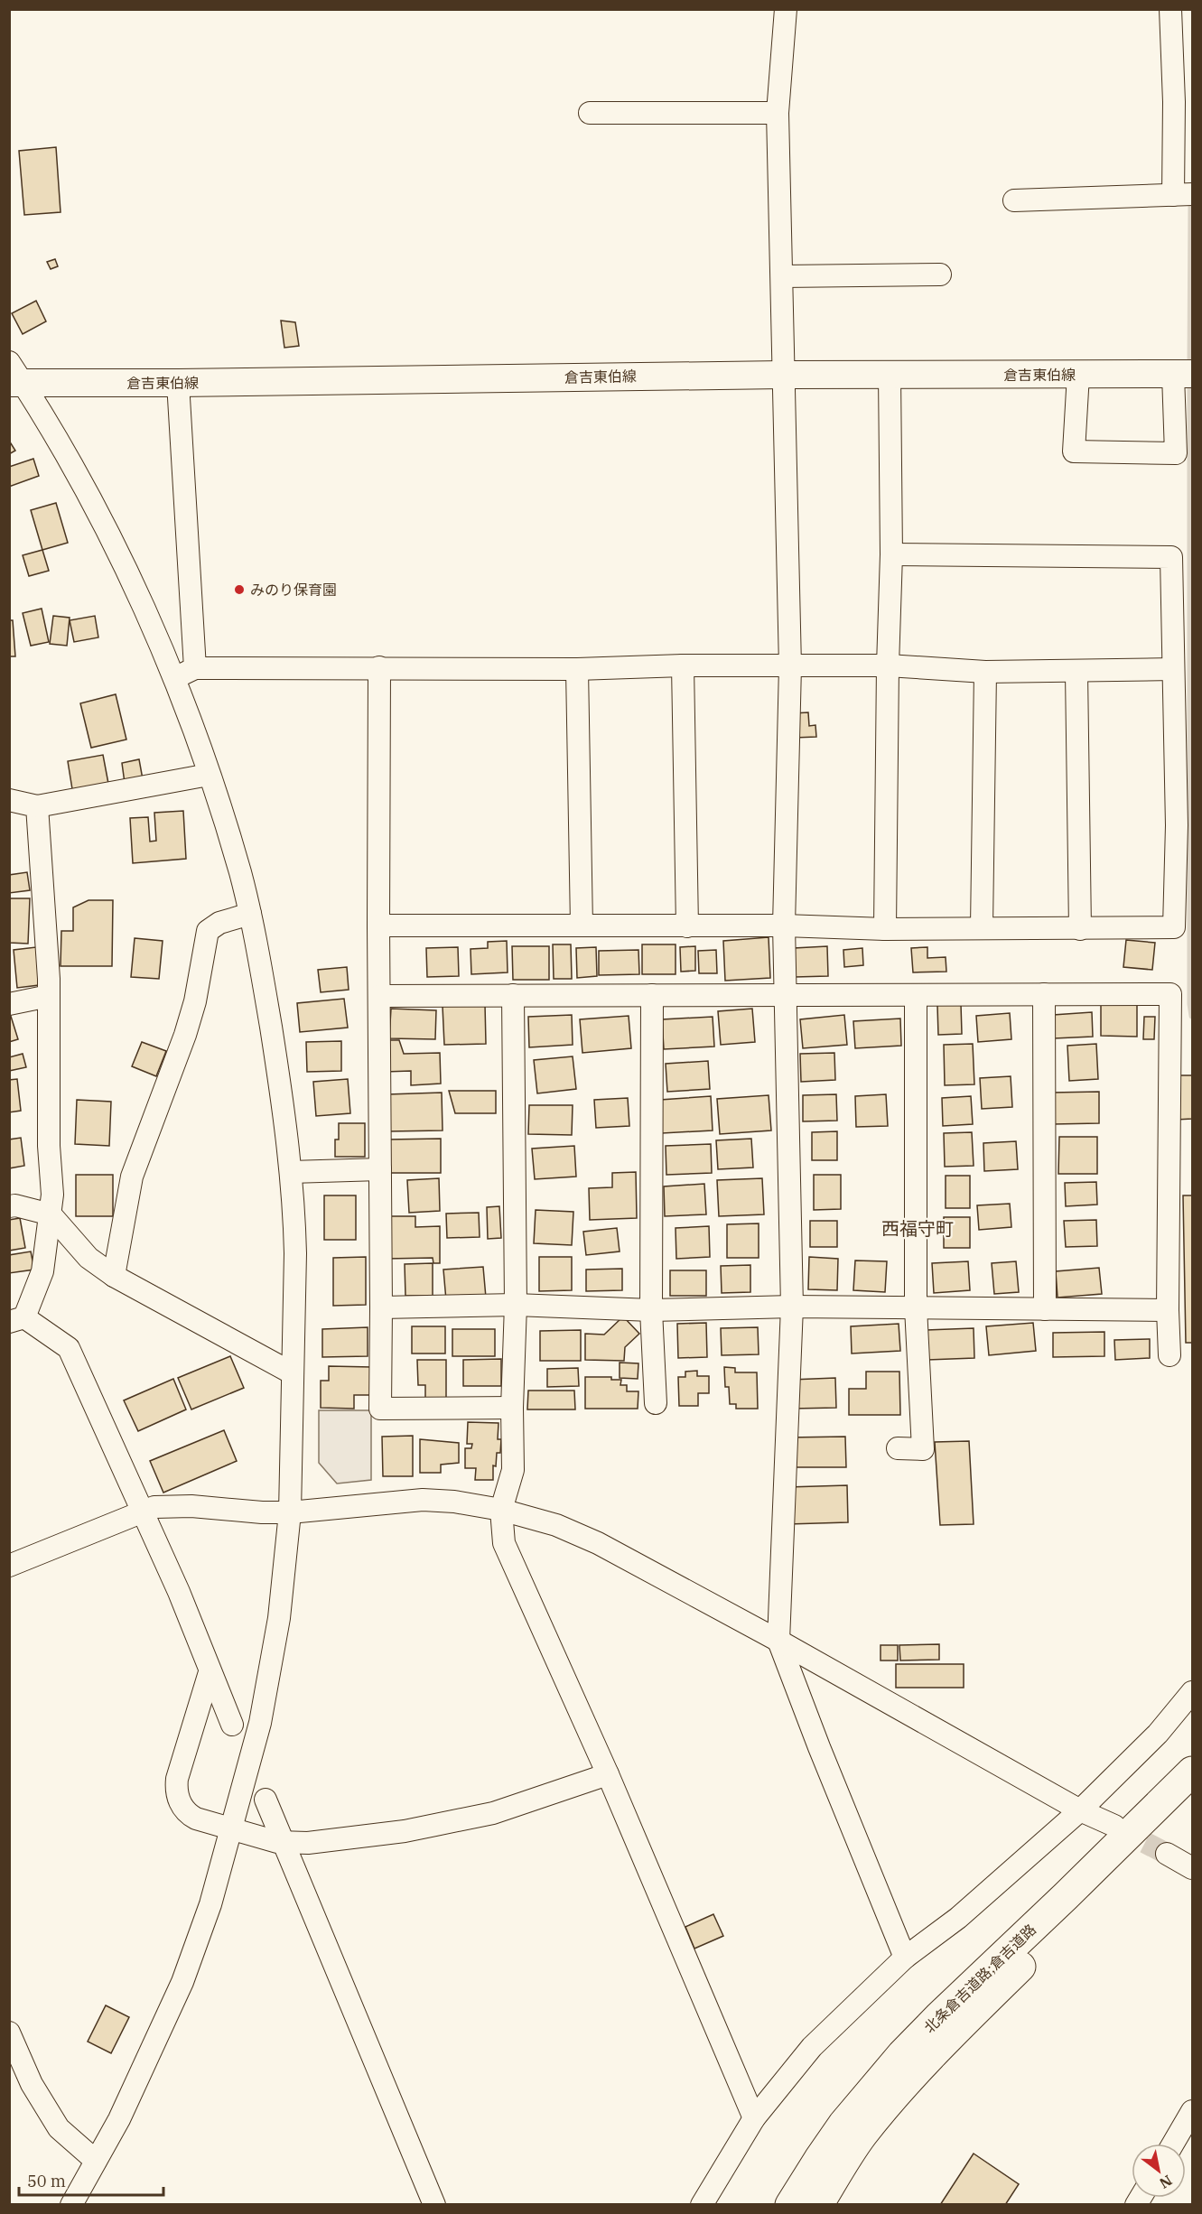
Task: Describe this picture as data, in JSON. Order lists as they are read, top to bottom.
{
  "streets": {
    "highway": ["北条倉吉道路;倉吉道路"],
    "main road": ["倉吉東伯線"]
  },
  "districts": ["西福守町"],
  "places": ["みのり保育園"],
  "scale_bar": "50 m",
  "north": "bottom right"
}
